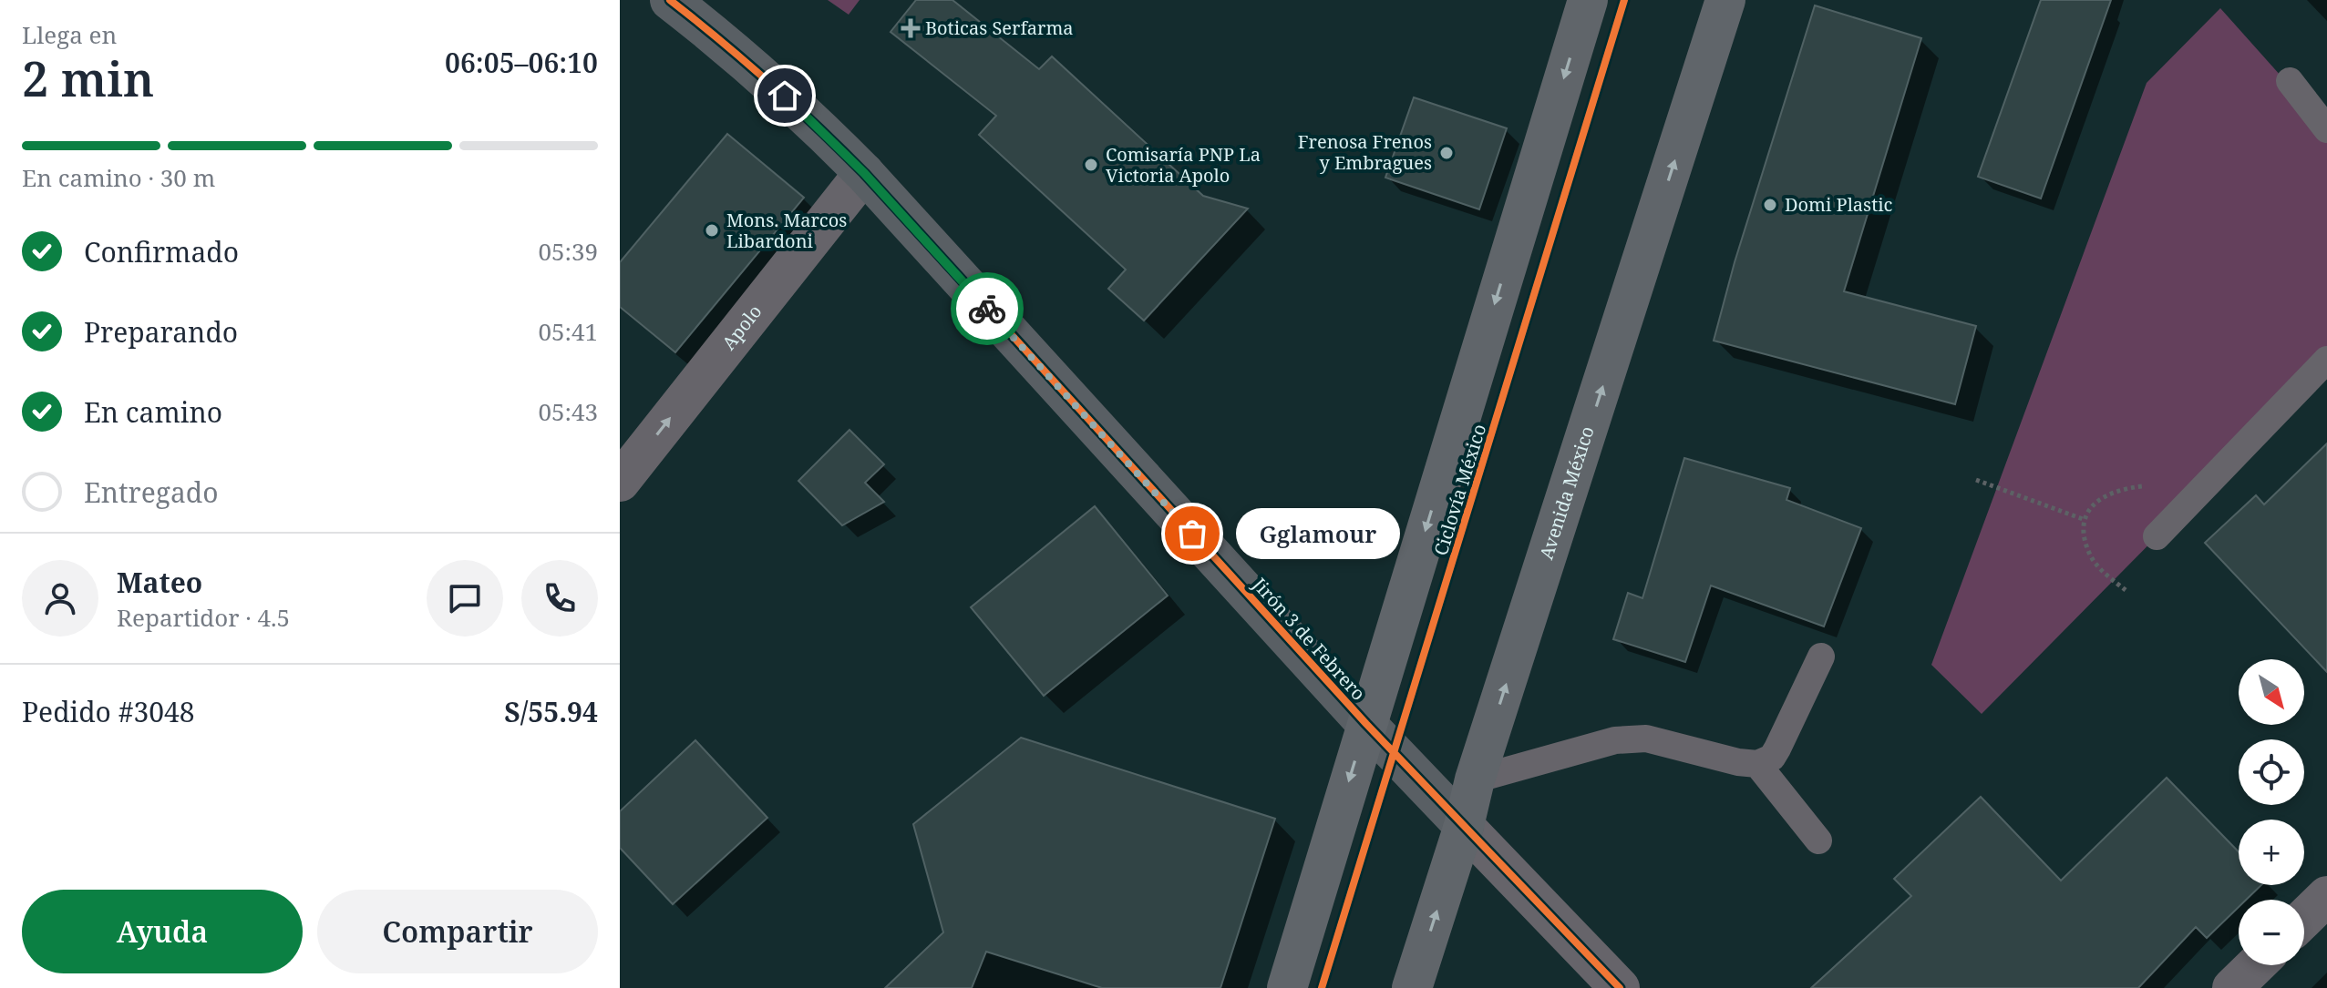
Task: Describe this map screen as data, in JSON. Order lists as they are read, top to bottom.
{
  "streets": {
    "main road": ["Avenida México"],
    "street": ["Apolo", "Jirón 3 de Febrero"],
    "cycle path": ["Ciclovía México"]
  },
  "crossings": [
    ["Apolo", "Jirón 3 de Febrero"],
    ["Avenida México", "Jirón 3 de Febrero"]
  ],
  "one_way": ["Apolo"],
  "places": {
    "health": ["Boticas Serfarma"],
    "other": [
      "Frenosa Frenos y Embragues",
      "Comisaría PNP La Victoria Apolo",
      "Domi Plastic",
      "Mons. Marcos Libardoni",
      "Gglamour"
    ]
  },
  "north": "bottom right",
  "page": {
    "heading": ["2 min", "Llega en", "06:05–06:10"],
    "panel": [
      "Mateo",
      "Repartidor · 4.5",
      "Pedido #3048",
      "S/55.94"
    ],
    "bar": "En camino · 30 m",
    "list": [
      ["Confirmado", "05:39"],
      ["Preparando", "05:41"],
      ["En camino", "05:43"],
      "Entregado"
    ],
    "bubble": "Gglamour",
    "map_buttons": ["+", "−"],
    "buttons": ["Ayuda", "Compartir"]
  }
}
